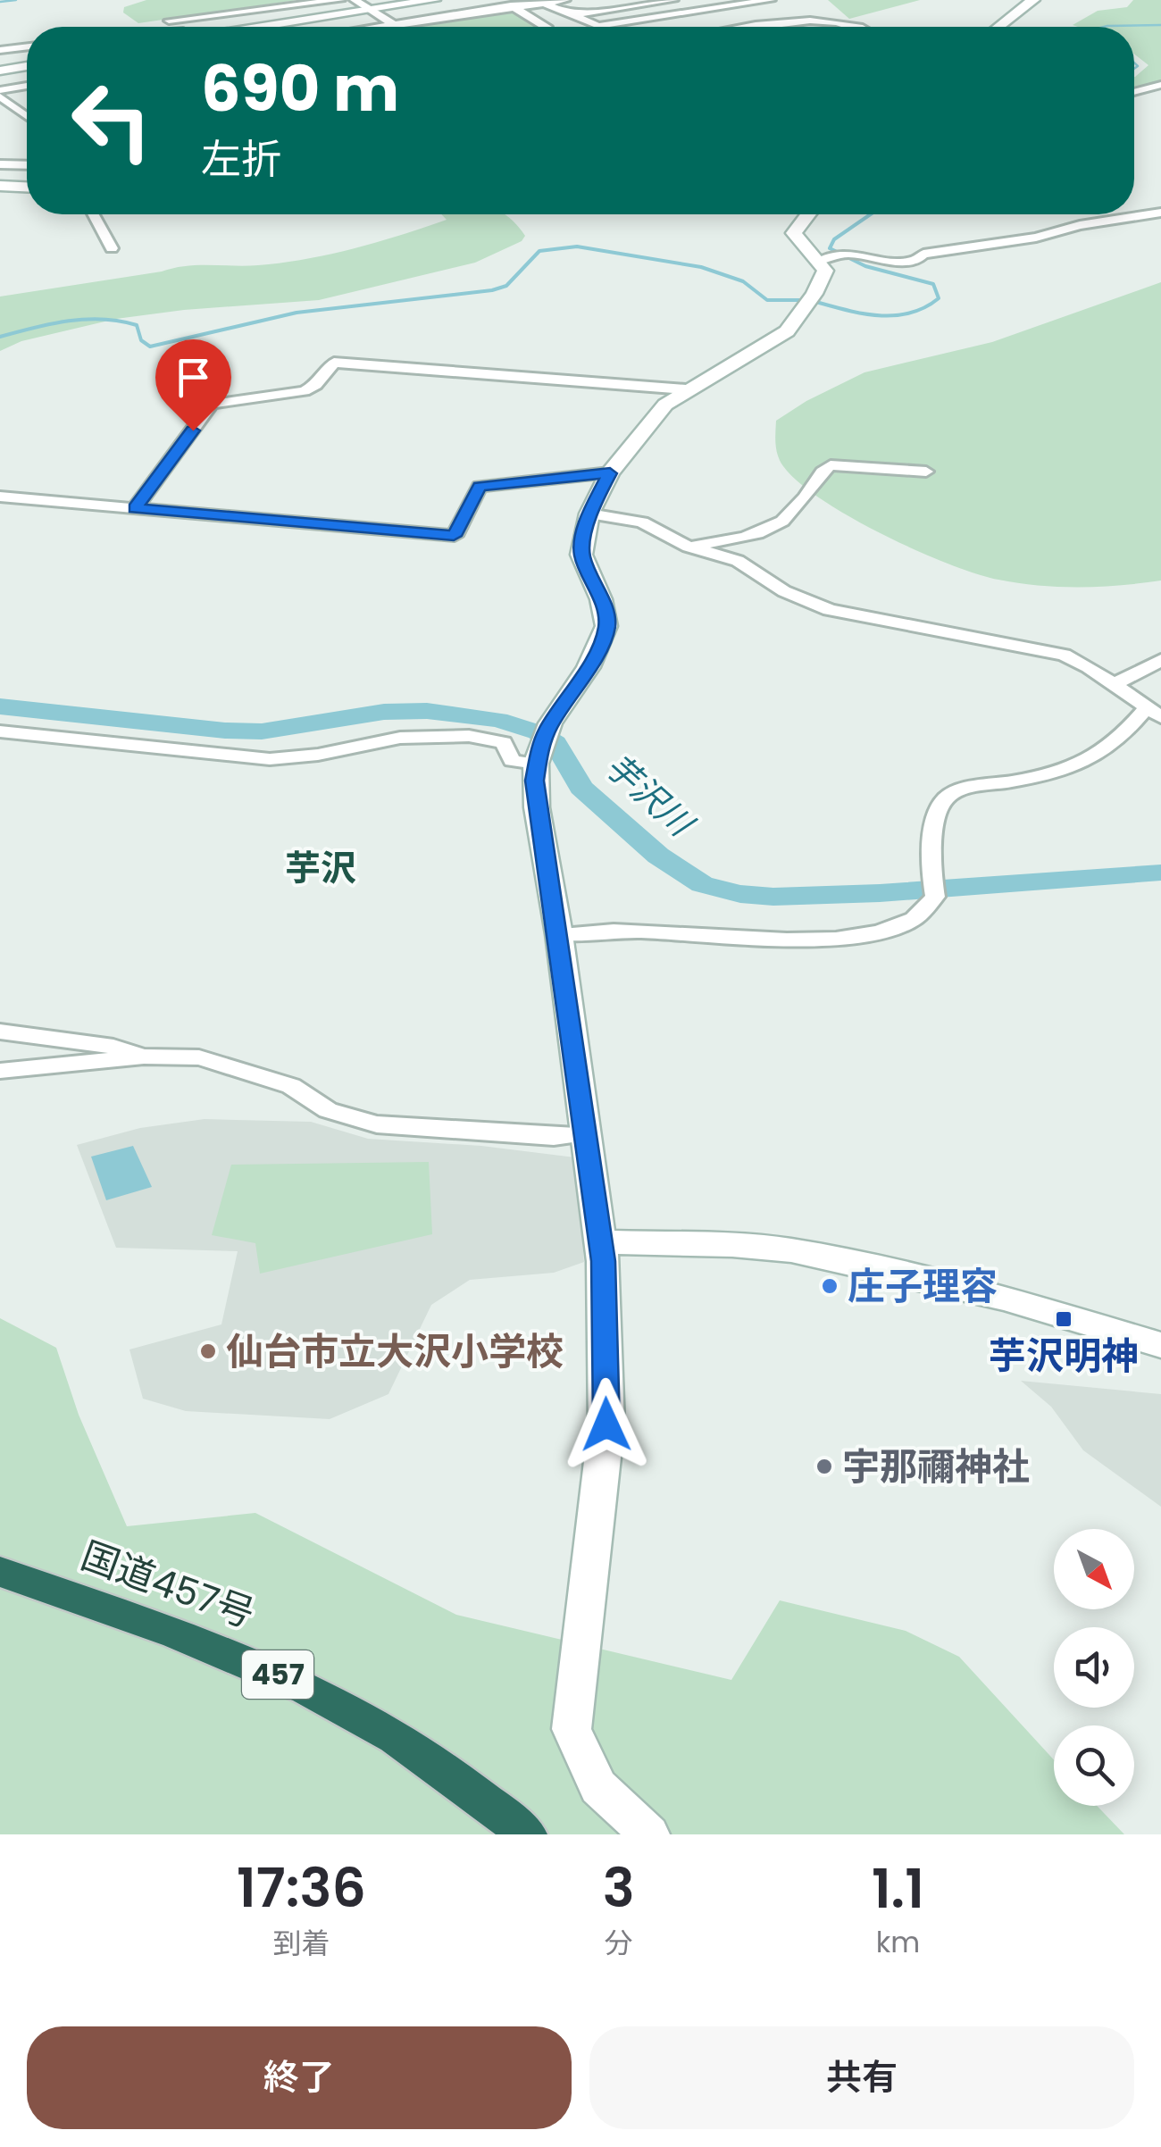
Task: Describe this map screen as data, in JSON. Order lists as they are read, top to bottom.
{
  "streets": {
    "highway": ["国道457号", "457"]
  },
  "districts": ["芋沢"],
  "water": ["芋沢川"],
  "places": {
    "other": ["庄子理容", "仙台市立大沢小学校", "宇那禰神社"],
    "transit": ["芋沢明神"]
  },
  "north": "bottom right",
  "page": {
    "turn": ["690 m", "左折"],
    "eta": [
      "17:36",
      "到着",
      "3",
      "分",
      "1.1",
      "km"
    ],
    "buttons": ["終了", "共有"]
  }
}
